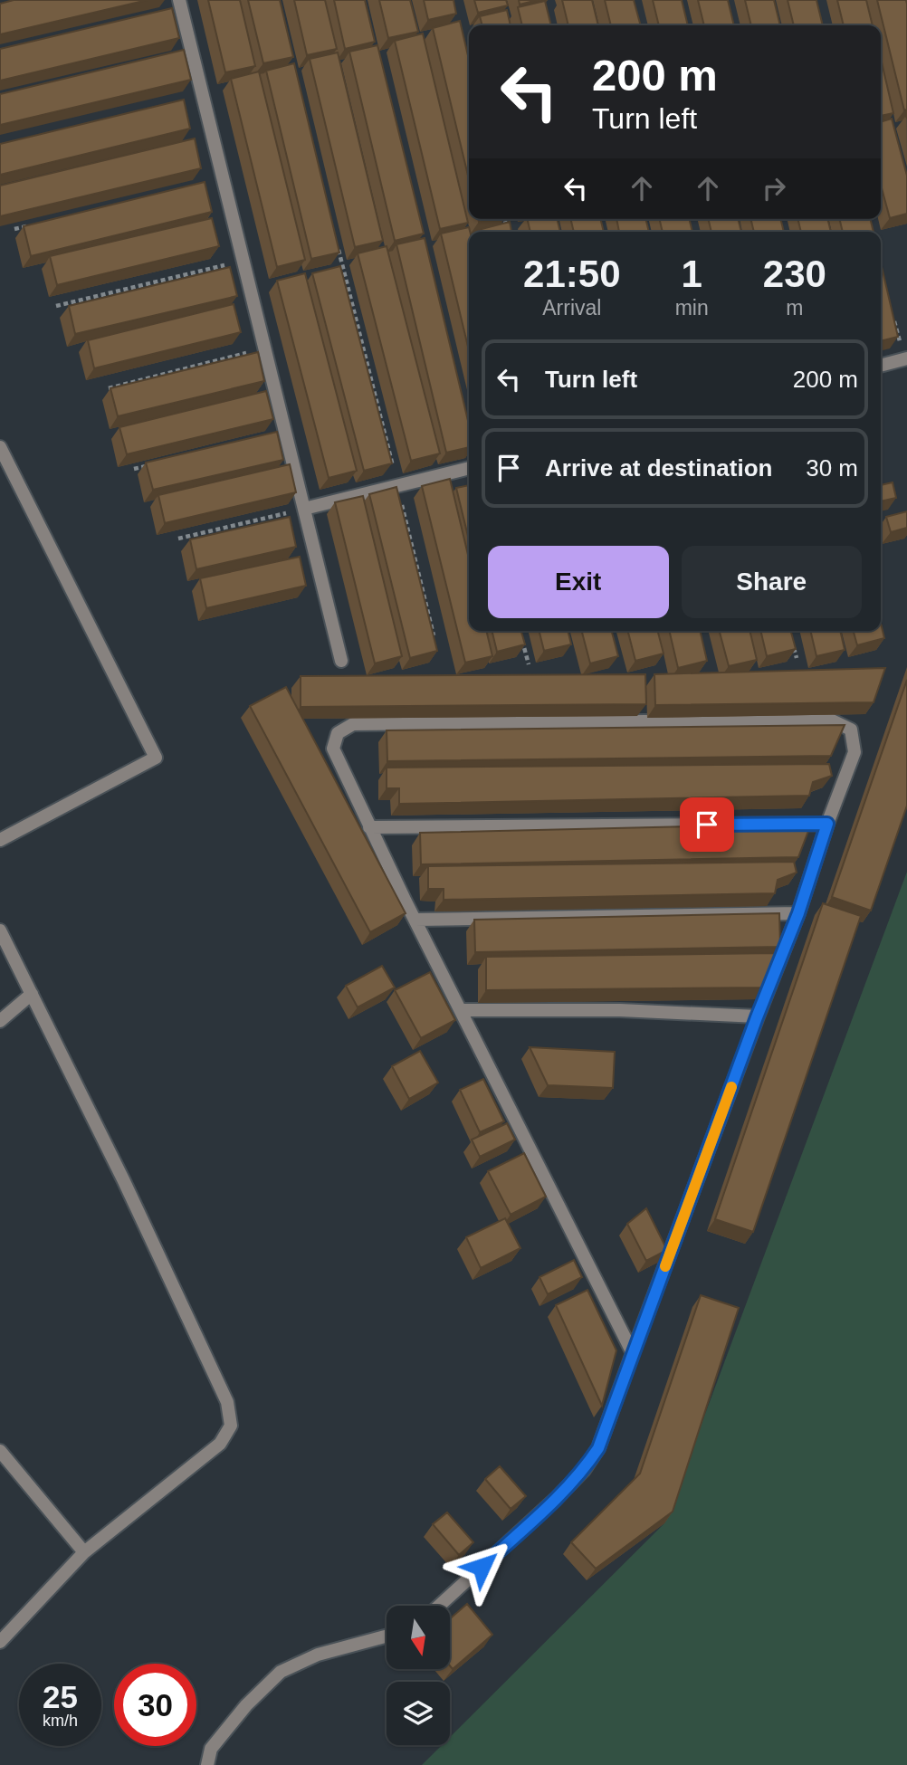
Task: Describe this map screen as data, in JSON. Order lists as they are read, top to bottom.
{
  "north": "bottom",
  "page": {
    "turn": ["200 m", "Turn left"],
    "eta": [
      "21:50",
      "Arrival",
      "1",
      "min",
      "230",
      "m"
    ],
    "list": [
      {
        "name": "Turn left",
        "value": "200 m"
      },
      {
        "name": "Arrive at destination",
        "value": "30 m"
      }
    ],
    "buttons": ["Exit", "Share"],
    "speed": "25 km/h",
    "limit": "30"
  }
}
